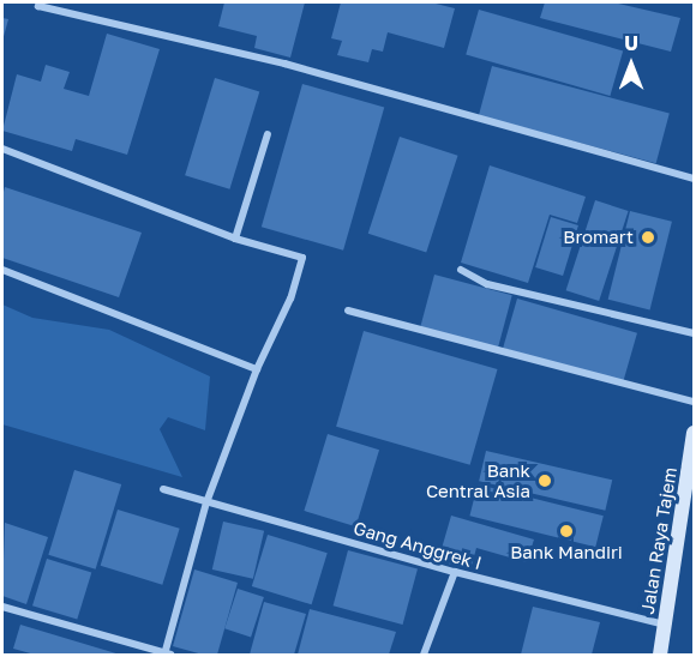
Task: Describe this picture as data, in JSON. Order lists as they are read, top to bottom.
{
  "streets": {
    "main road": ["Jalan Raya Tajem"],
    "street": ["Gang Anggrek I"]
  },
  "crossings": [
    ["Jalan Raya Tajem", "Gang Anggrek I"]
  ],
  "places": ["Bromart", "Bank Central Asia", "Bank Mandiri"],
  "north": "top"
}
